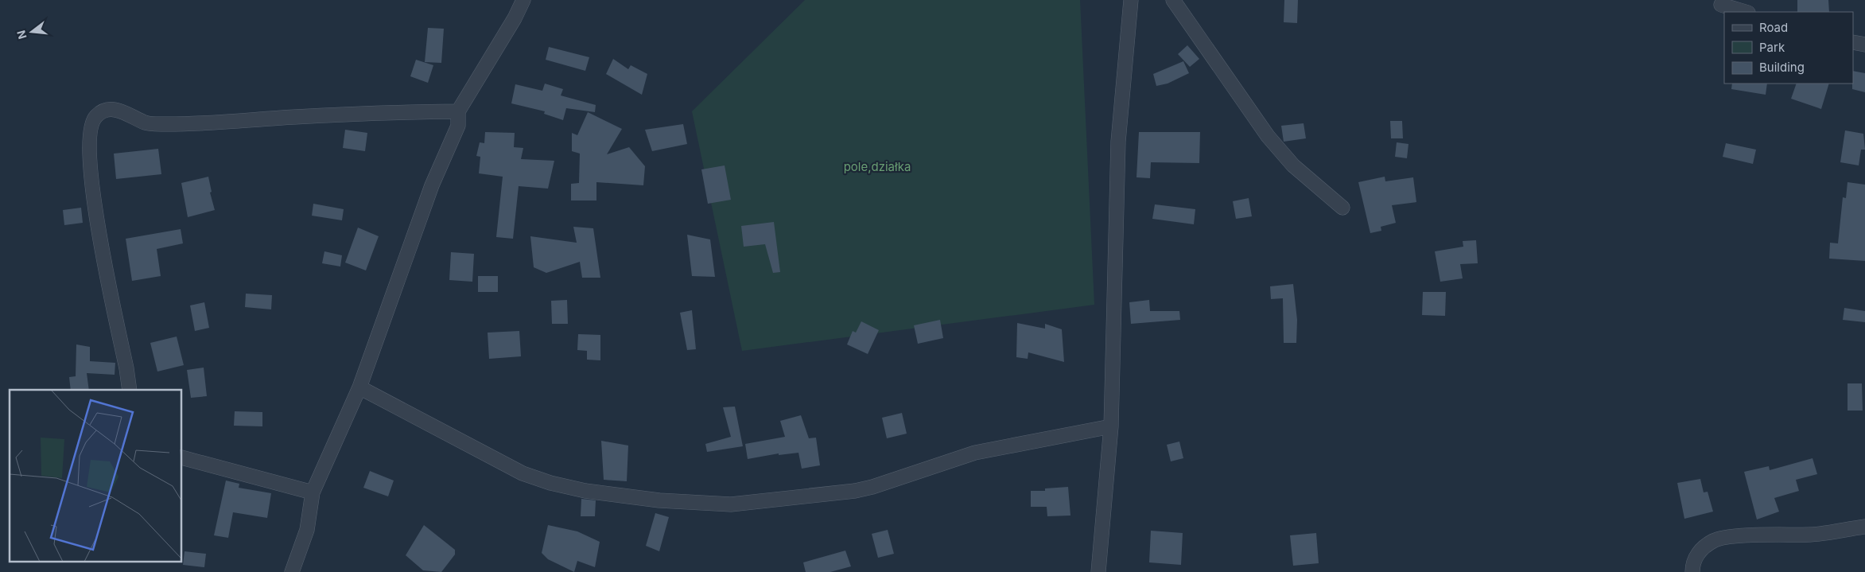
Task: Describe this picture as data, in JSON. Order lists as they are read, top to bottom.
{
  "parks": ["pole,działka"],
  "legend": ["Road", "Park", "Building"],
  "north": "left"
}
